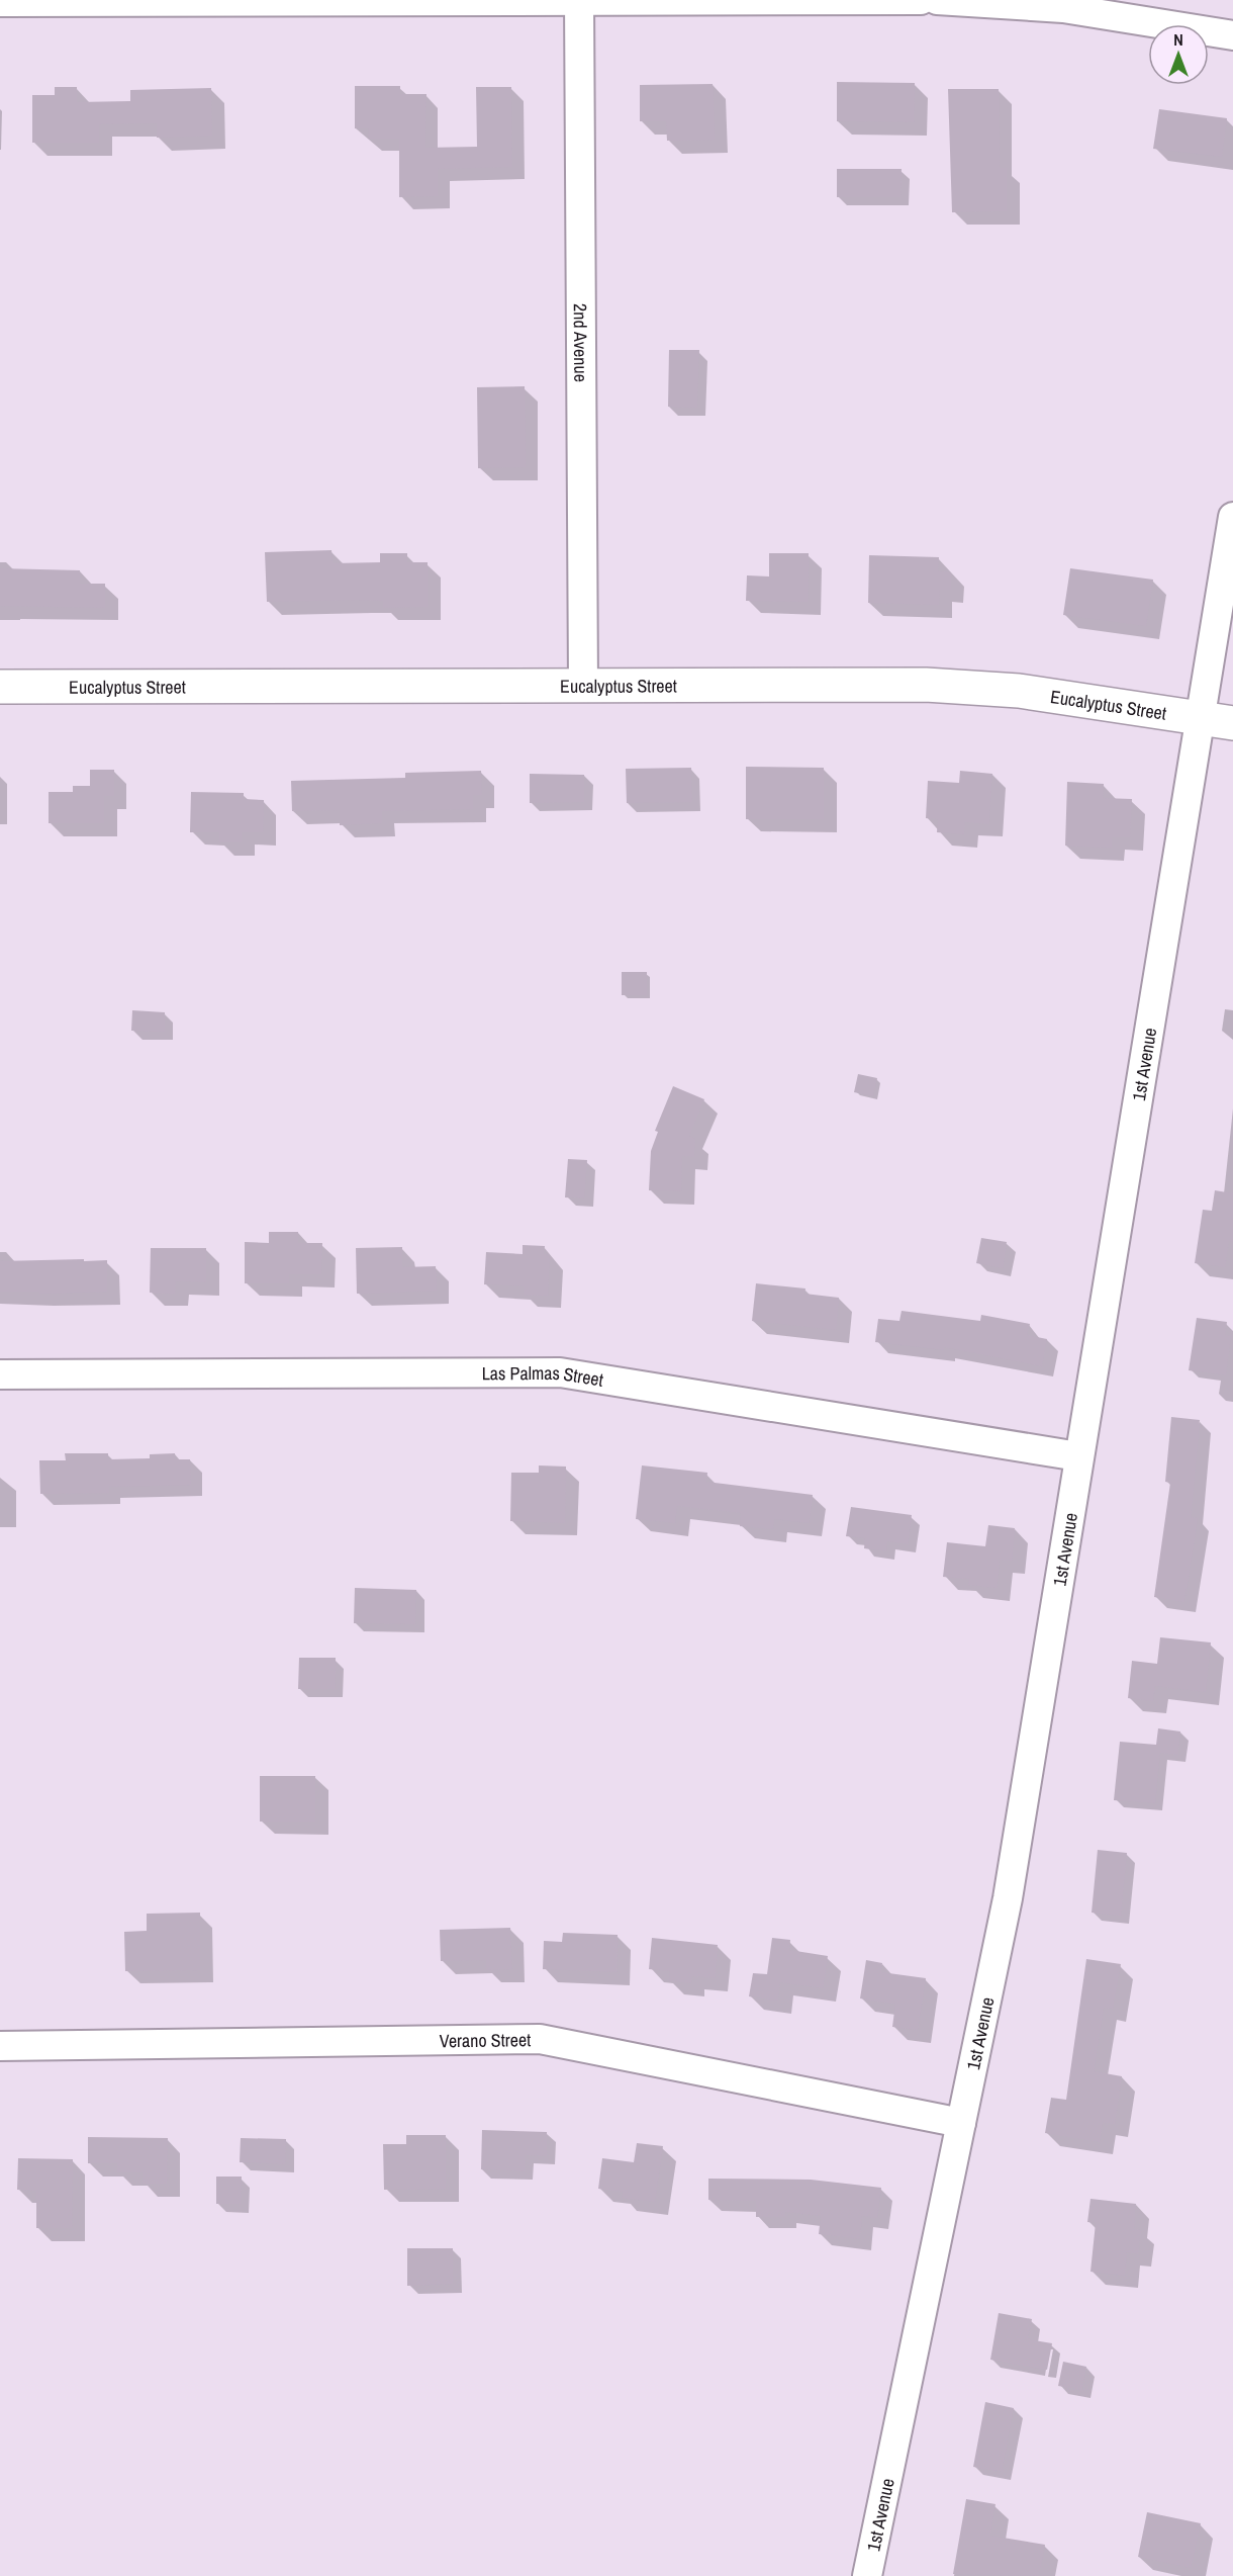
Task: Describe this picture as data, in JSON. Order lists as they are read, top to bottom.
{
  "streets": {
    "main road": ["Eucalyptus Street"],
    "street": [
      "2nd Avenue",
      "1st Avenue",
      "Las Palmas Street",
      "Verano Street"
    ]
  },
  "crossings": [
    ["2nd Avenue", "Eucalyptus Street"],
    ["Eucalyptus Street", "1st Avenue"],
    ["1st Avenue", "Las Palmas Street"],
    ["1st Avenue", "Verano Street"]
  ],
  "north": "top"
}
